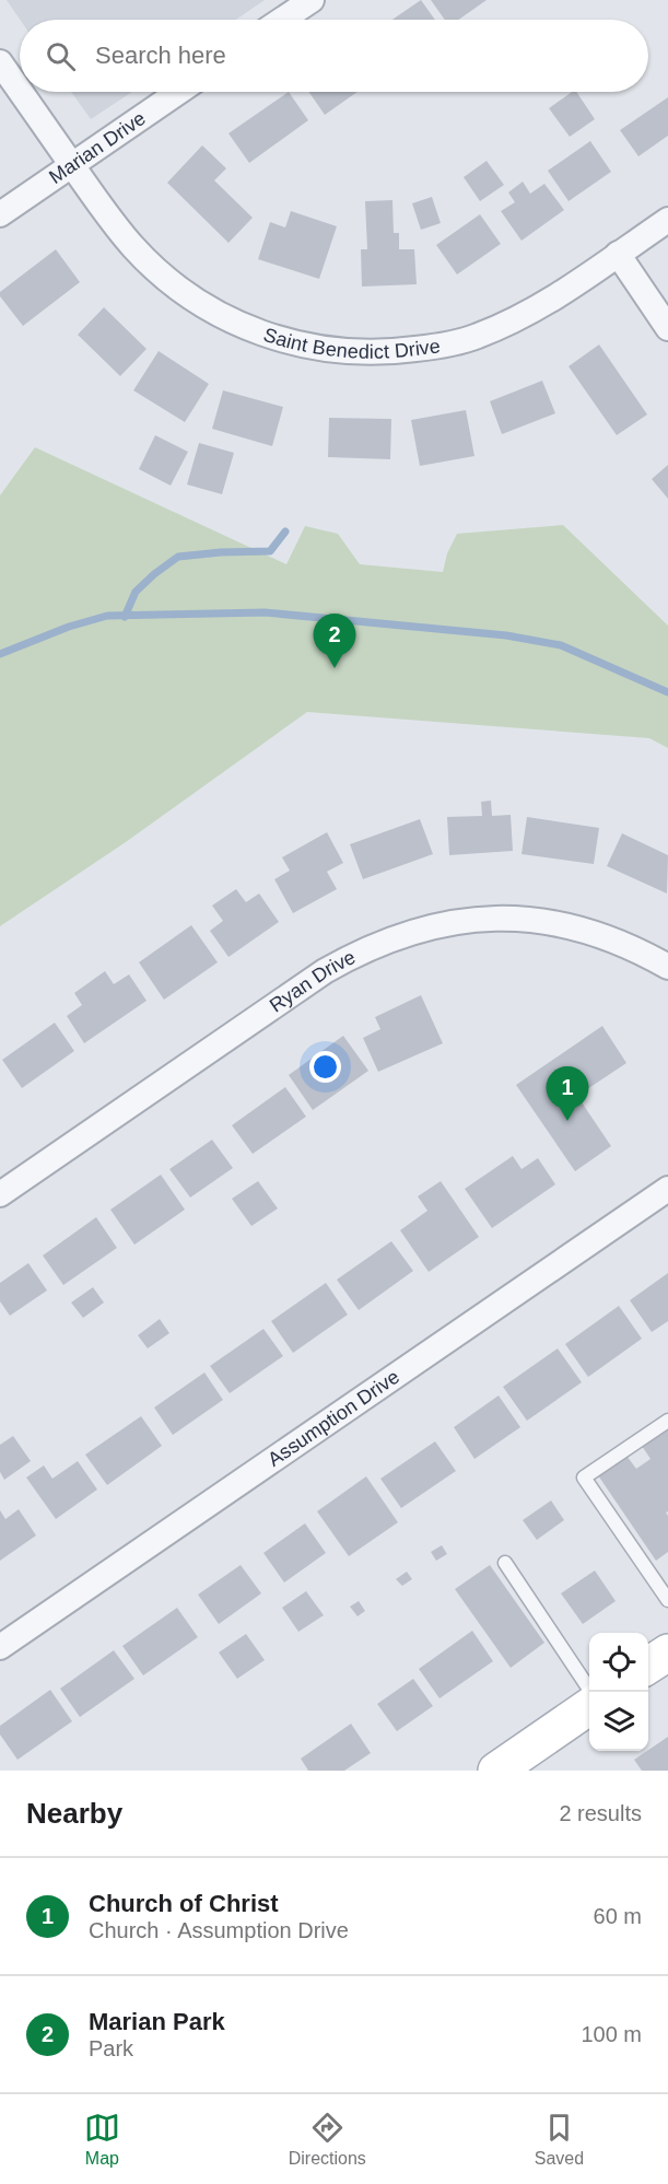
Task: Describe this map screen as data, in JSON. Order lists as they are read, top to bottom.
{
  "streets": {
    "street": [
      "Marian Drive",
      "Saint Benedict Drive",
      "Ryan Drive",
      "Assumption Drive"
    ]
  },
  "crossings": [
    ["Marian Drive", "Saint Benedict Drive"]
  ],
  "page": {
    "search": "Search here",
    "pins": ["2", "1"],
    "heading": ["Nearby", "2 results"],
    "list": [
      {
        "mark": "1",
        "name": "Church of Christ",
        "note": "Church · Assumption Drive",
        "value": "60 m"
      },
      {
        "mark": "2",
        "name": "Marian Park",
        "note": "Park",
        "value": "100 m"
      }
    ],
    "nav": ["Map", "Directions", "Saved"]
  }
}
